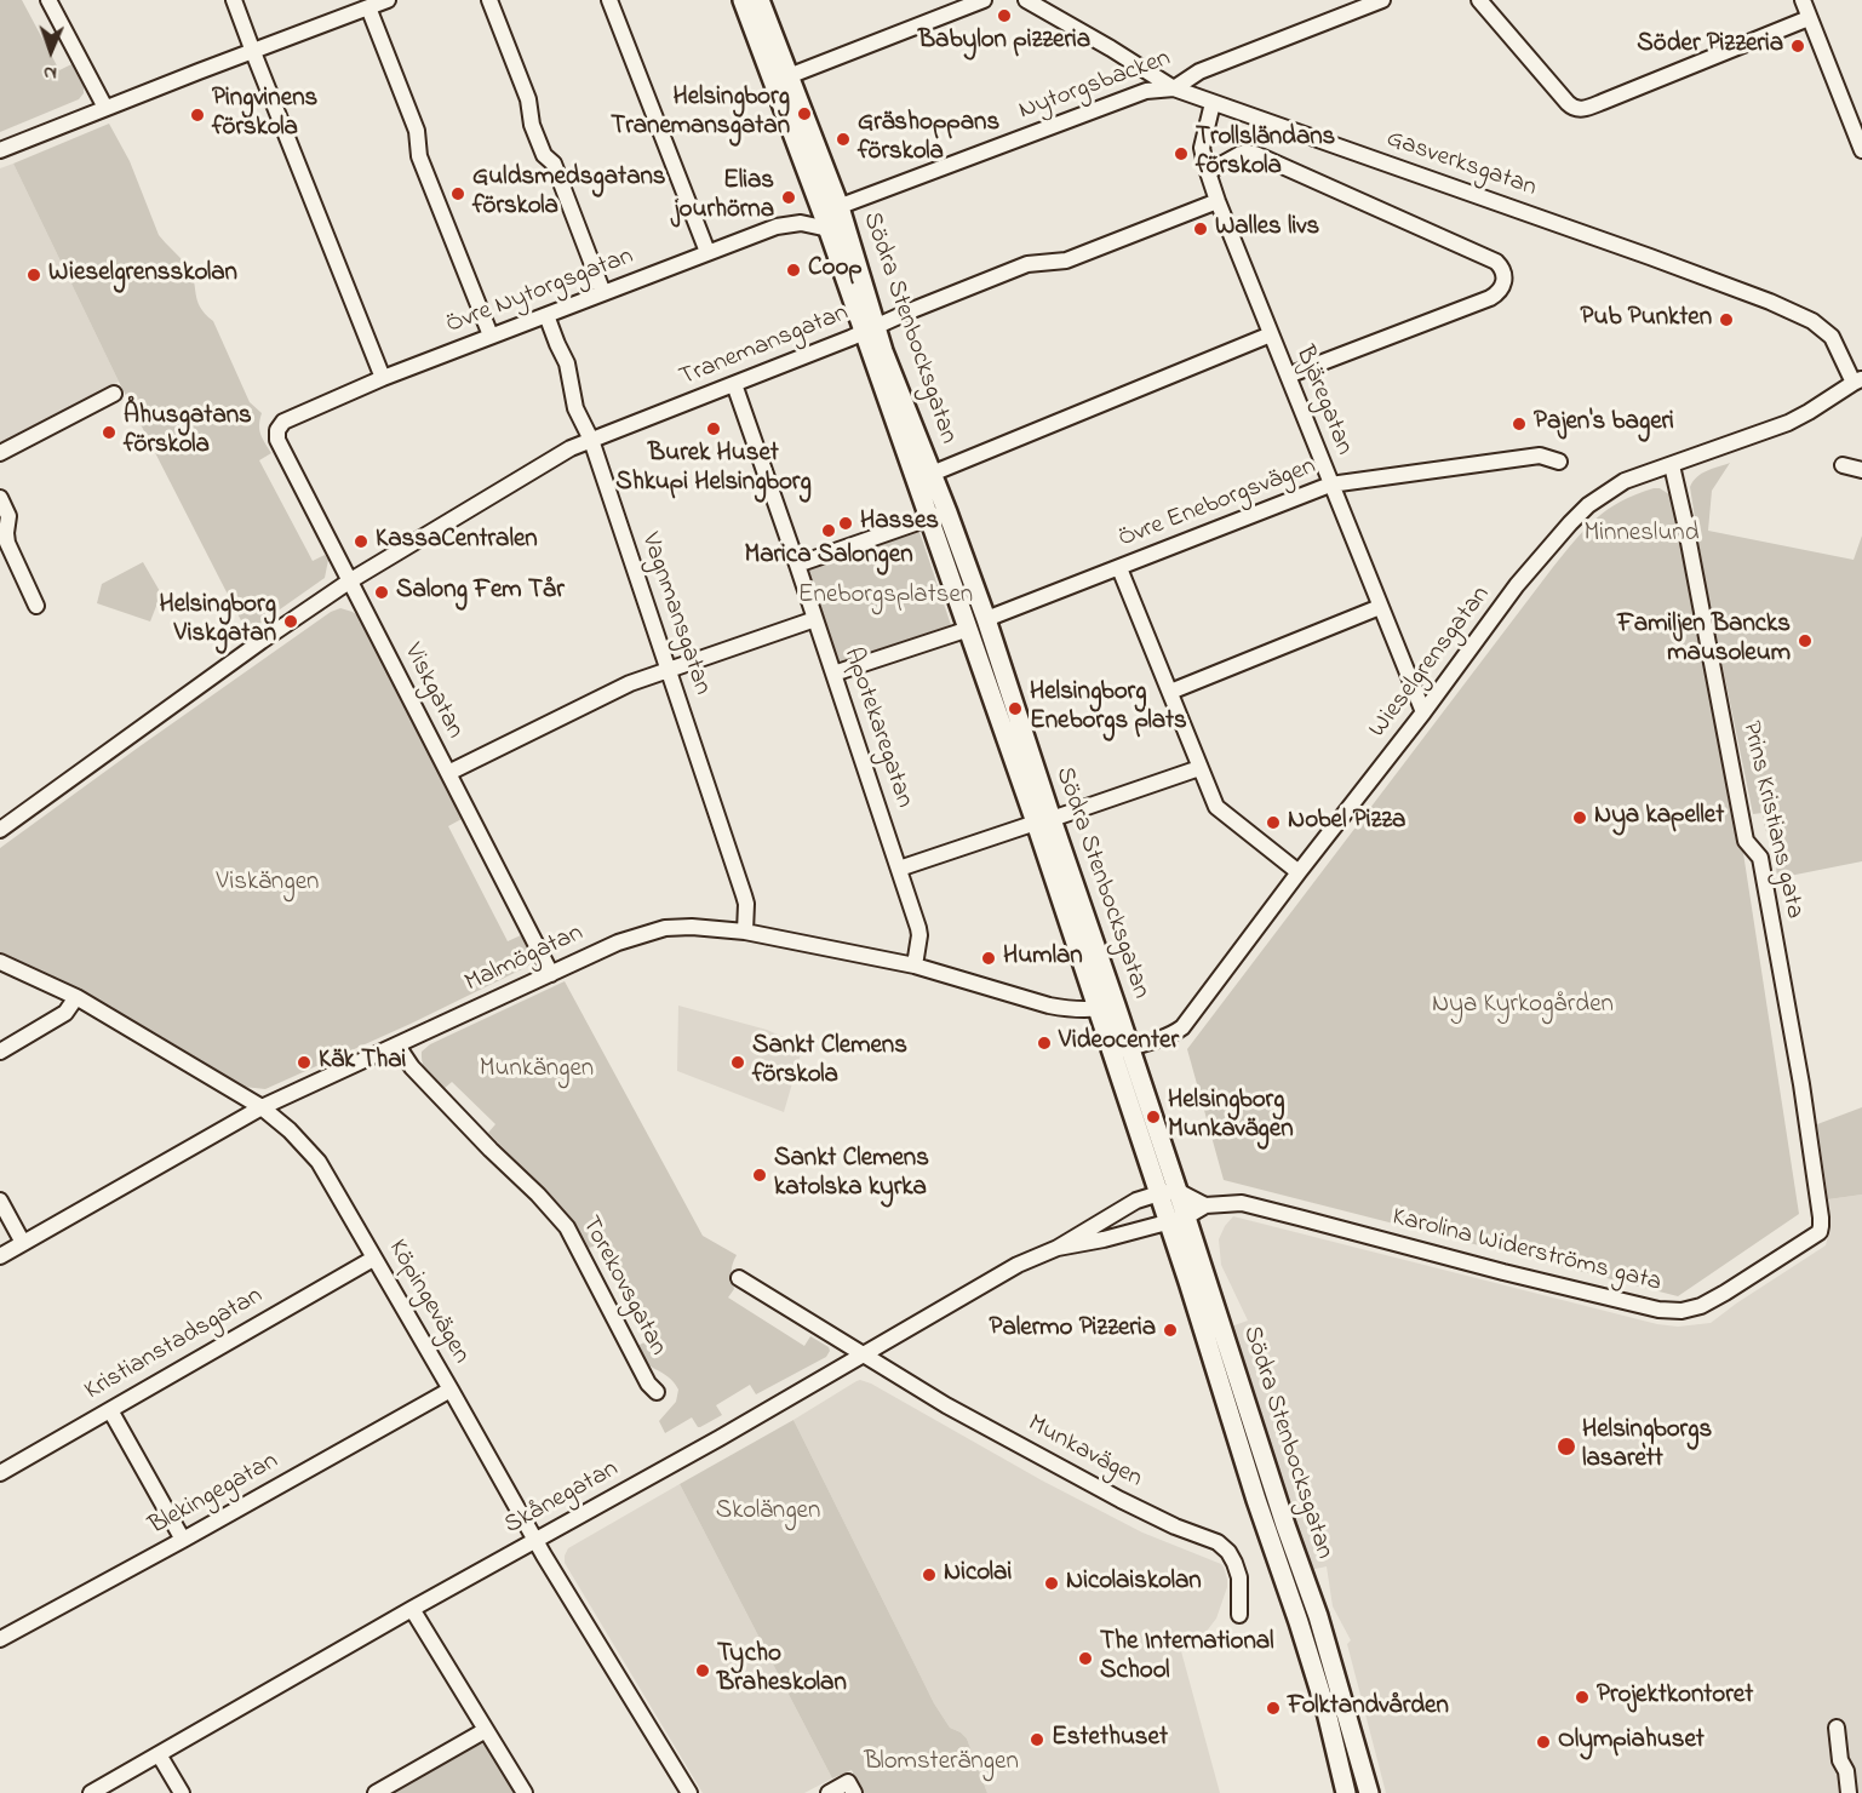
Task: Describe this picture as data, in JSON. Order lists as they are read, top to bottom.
{
  "streets": {
    "main road": ["Södra Stenbocksgatan"],
    "street": [
      "Nytorgsbacken",
      "Gasverksgatan",
      "Övre Nytorgsgatan",
      "Tranemansgatan",
      "Bjäregatan",
      "Övre Eneborgsvägen",
      "Vagnmansgatan",
      "Wieselgrensgatan",
      "Viskgatan",
      "Apotekaregatan",
      "Prins Kristians gata",
      "Malmögatan",
      "Karolina Widerströms gata",
      "Torekovsgatan",
      "Köpingevägen",
      "Kristianstadsgatan",
      "Munkavägen",
      "Blekingegatan",
      "Skånegatan"
    ]
  },
  "crossings": [
    ["Nytorgsbacken", "Gasverksgatan"],
    ["Nytorgsbacken", "Övre Nytorgsgatan"],
    ["Nytorgsbacken", "Södra Stenbocksgatan"],
    ["Gasverksgatan", "Bjäregatan"],
    ["Gasverksgatan", "Wieselgrensgatan"],
    ["Övre Nytorgsgatan", "Södra Stenbocksgatan"],
    ["Övre Nytorgsgatan", "Vagnmansgatan"],
    ["Övre Nytorgsgatan", "Viskgatan"],
    ["Södra Stenbocksgatan", "Tranemansgatan"],
    ["Södra Stenbocksgatan", "Övre Eneborgsvägen"],
    ["Södra Stenbocksgatan", "Wieselgrensgatan"],
    ["Södra Stenbocksgatan", "Malmögatan"],
    ["Södra Stenbocksgatan", "Skånegatan"],
    ["Tranemansgatan", "Bjäregatan"],
    ["Tranemansgatan", "Vagnmansgatan"],
    ["Tranemansgatan", "Viskgatan"],
    ["Tranemansgatan", "Apotekaregatan"],
    ["Bjäregatan", "Övre Eneborgsvägen"],
    ["Bjäregatan", "Wieselgrensgatan"],
    ["Vagnmansgatan", "Malmögatan"],
    ["Wieselgrensgatan", "Prins Kristians gata"],
    ["Viskgatan", "Malmögatan"],
    ["Apotekaregatan", "Malmögatan"],
    ["Prins Kristians gata", "Karolina Widerströms gata"],
    ["Malmögatan", "Torekovsgatan"],
    ["Malmögatan", "Köpingevägen"],
    ["Köpingevägen", "Kristianstadsgatan"],
    ["Köpingevägen", "Blekingegatan"],
    ["Köpingevägen", "Skånegatan"],
    ["Munkavägen", "Skånegatan"]
  ],
  "parks": [
    "Minneslund",
    "Eneborgsplatsen",
    "Viskängen",
    "Nya Kyrkogården",
    "Munkängen",
    "Skolängen",
    "Blomsterängen"
  ],
  "places": [
    "Babylon pizzeria",
    "Söder Pizzeria",
    "Helsingborg Tranemansgatan",
    "Pingvinens förskola",
    "Gräshoppans förskola",
    "Trollsländans förskola",
    "Guldsmedsgatans förskola",
    "Elias jourhörna",
    "Walles livs",
    "Coop",
    "Wieselgrensskolan",
    "Pub Punkten",
    "Pajen's bageri",
    "Burek Huset Shkupi Helsingborg",
    "Åhusgatans förskola",
    "Hasses",
    "Marica Salongen",
    "KassaCentralen",
    "Salong Fem Tår",
    "Helsingborg Viskgatan",
    "Familjen Bancks mausoleum",
    "Helsingborg Eneborgs plats",
    "Nya kapellet",
    "Nobel Pizza",
    "Humlan",
    "Videocenter",
    "Käk Thai",
    "Sankt Clemens förskola",
    "Helsingborg Munkavägen",
    "Sankt Clemens katolska kyrka",
    "Palermo Pizzeria",
    "Helsingborgs lasarett",
    "Nicolai",
    "Nicolaiskolan",
    "The International School",
    "Tycho Braheskolan",
    "Projektkontoret",
    "Folktandvården",
    "Estethuset",
    "Olympiahuset"
  ],
  "north": "bottom"
}
